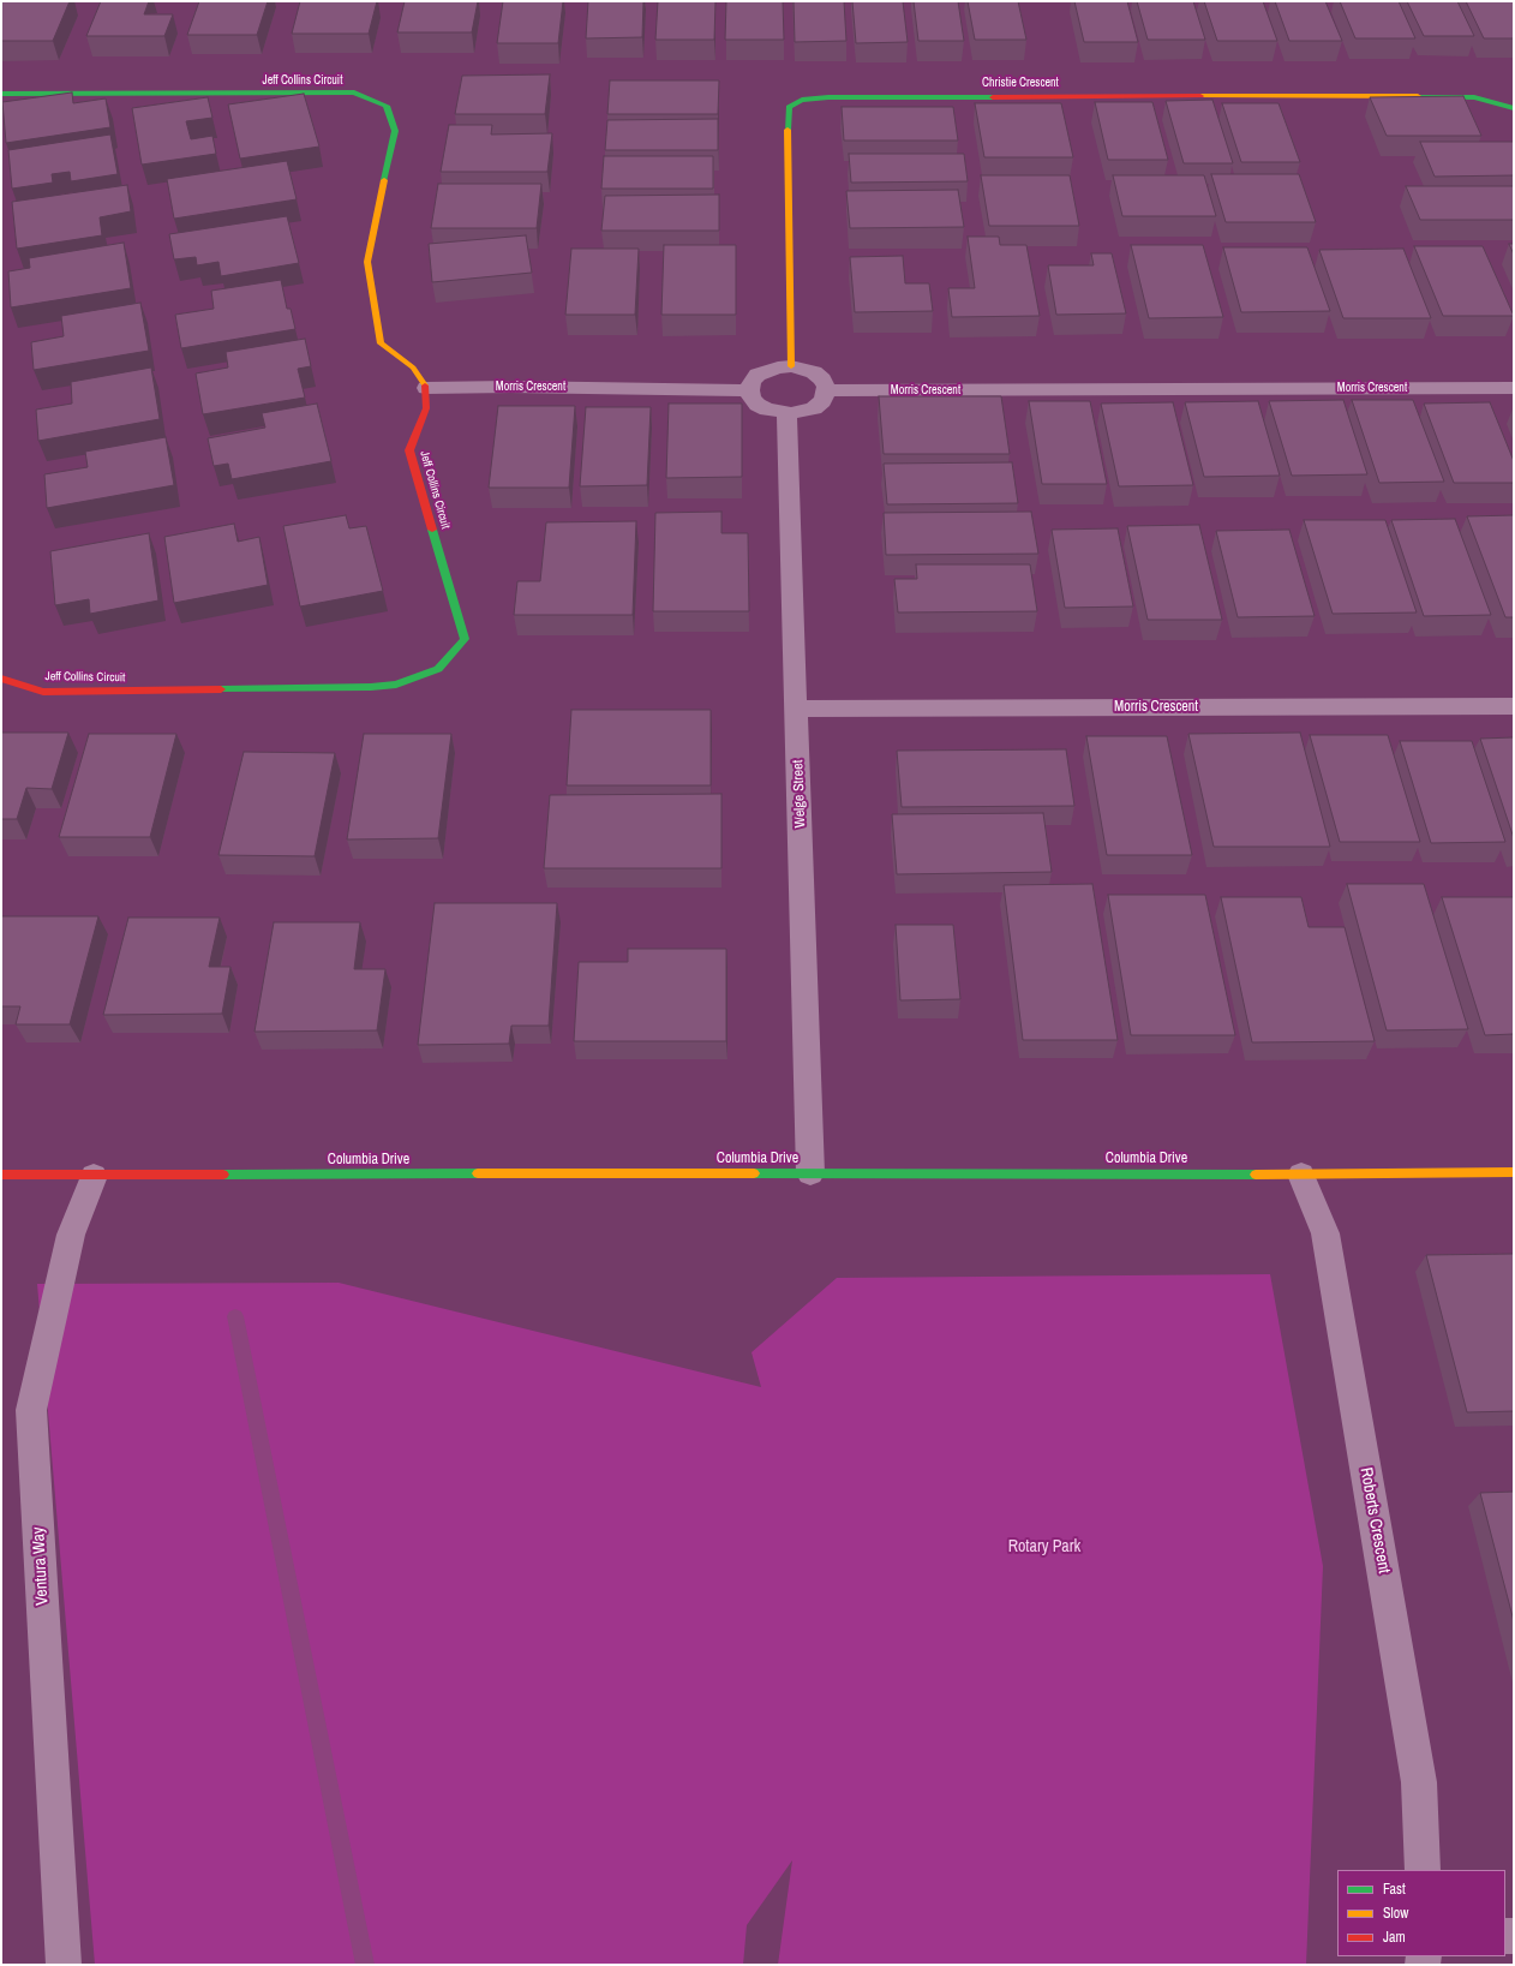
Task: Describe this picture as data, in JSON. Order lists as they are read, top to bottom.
{
  "streets": {
    "street": [
      "Jeff Collins Circuit",
      "Christie Crescent",
      "Morris Crescent",
      "Welge Street",
      "Columbia Drive",
      "Roberts Crescent",
      "Ventura Way"
    ]
  },
  "crossings": [
    ["Jeff Collins Circuit", "Morris Crescent"],
    ["Christie Crescent", "Morris Crescent"],
    ["Christie Crescent", "Welge Street"],
    ["Morris Crescent", "Welge Street"],
    ["Welge Street", "Columbia Drive"],
    ["Columbia Drive", "Roberts Crescent"],
    ["Columbia Drive", "Ventura Way"]
  ],
  "parks": ["Rotary Park"],
  "legend": ["Fast", "Slow", "Jam"]
}
